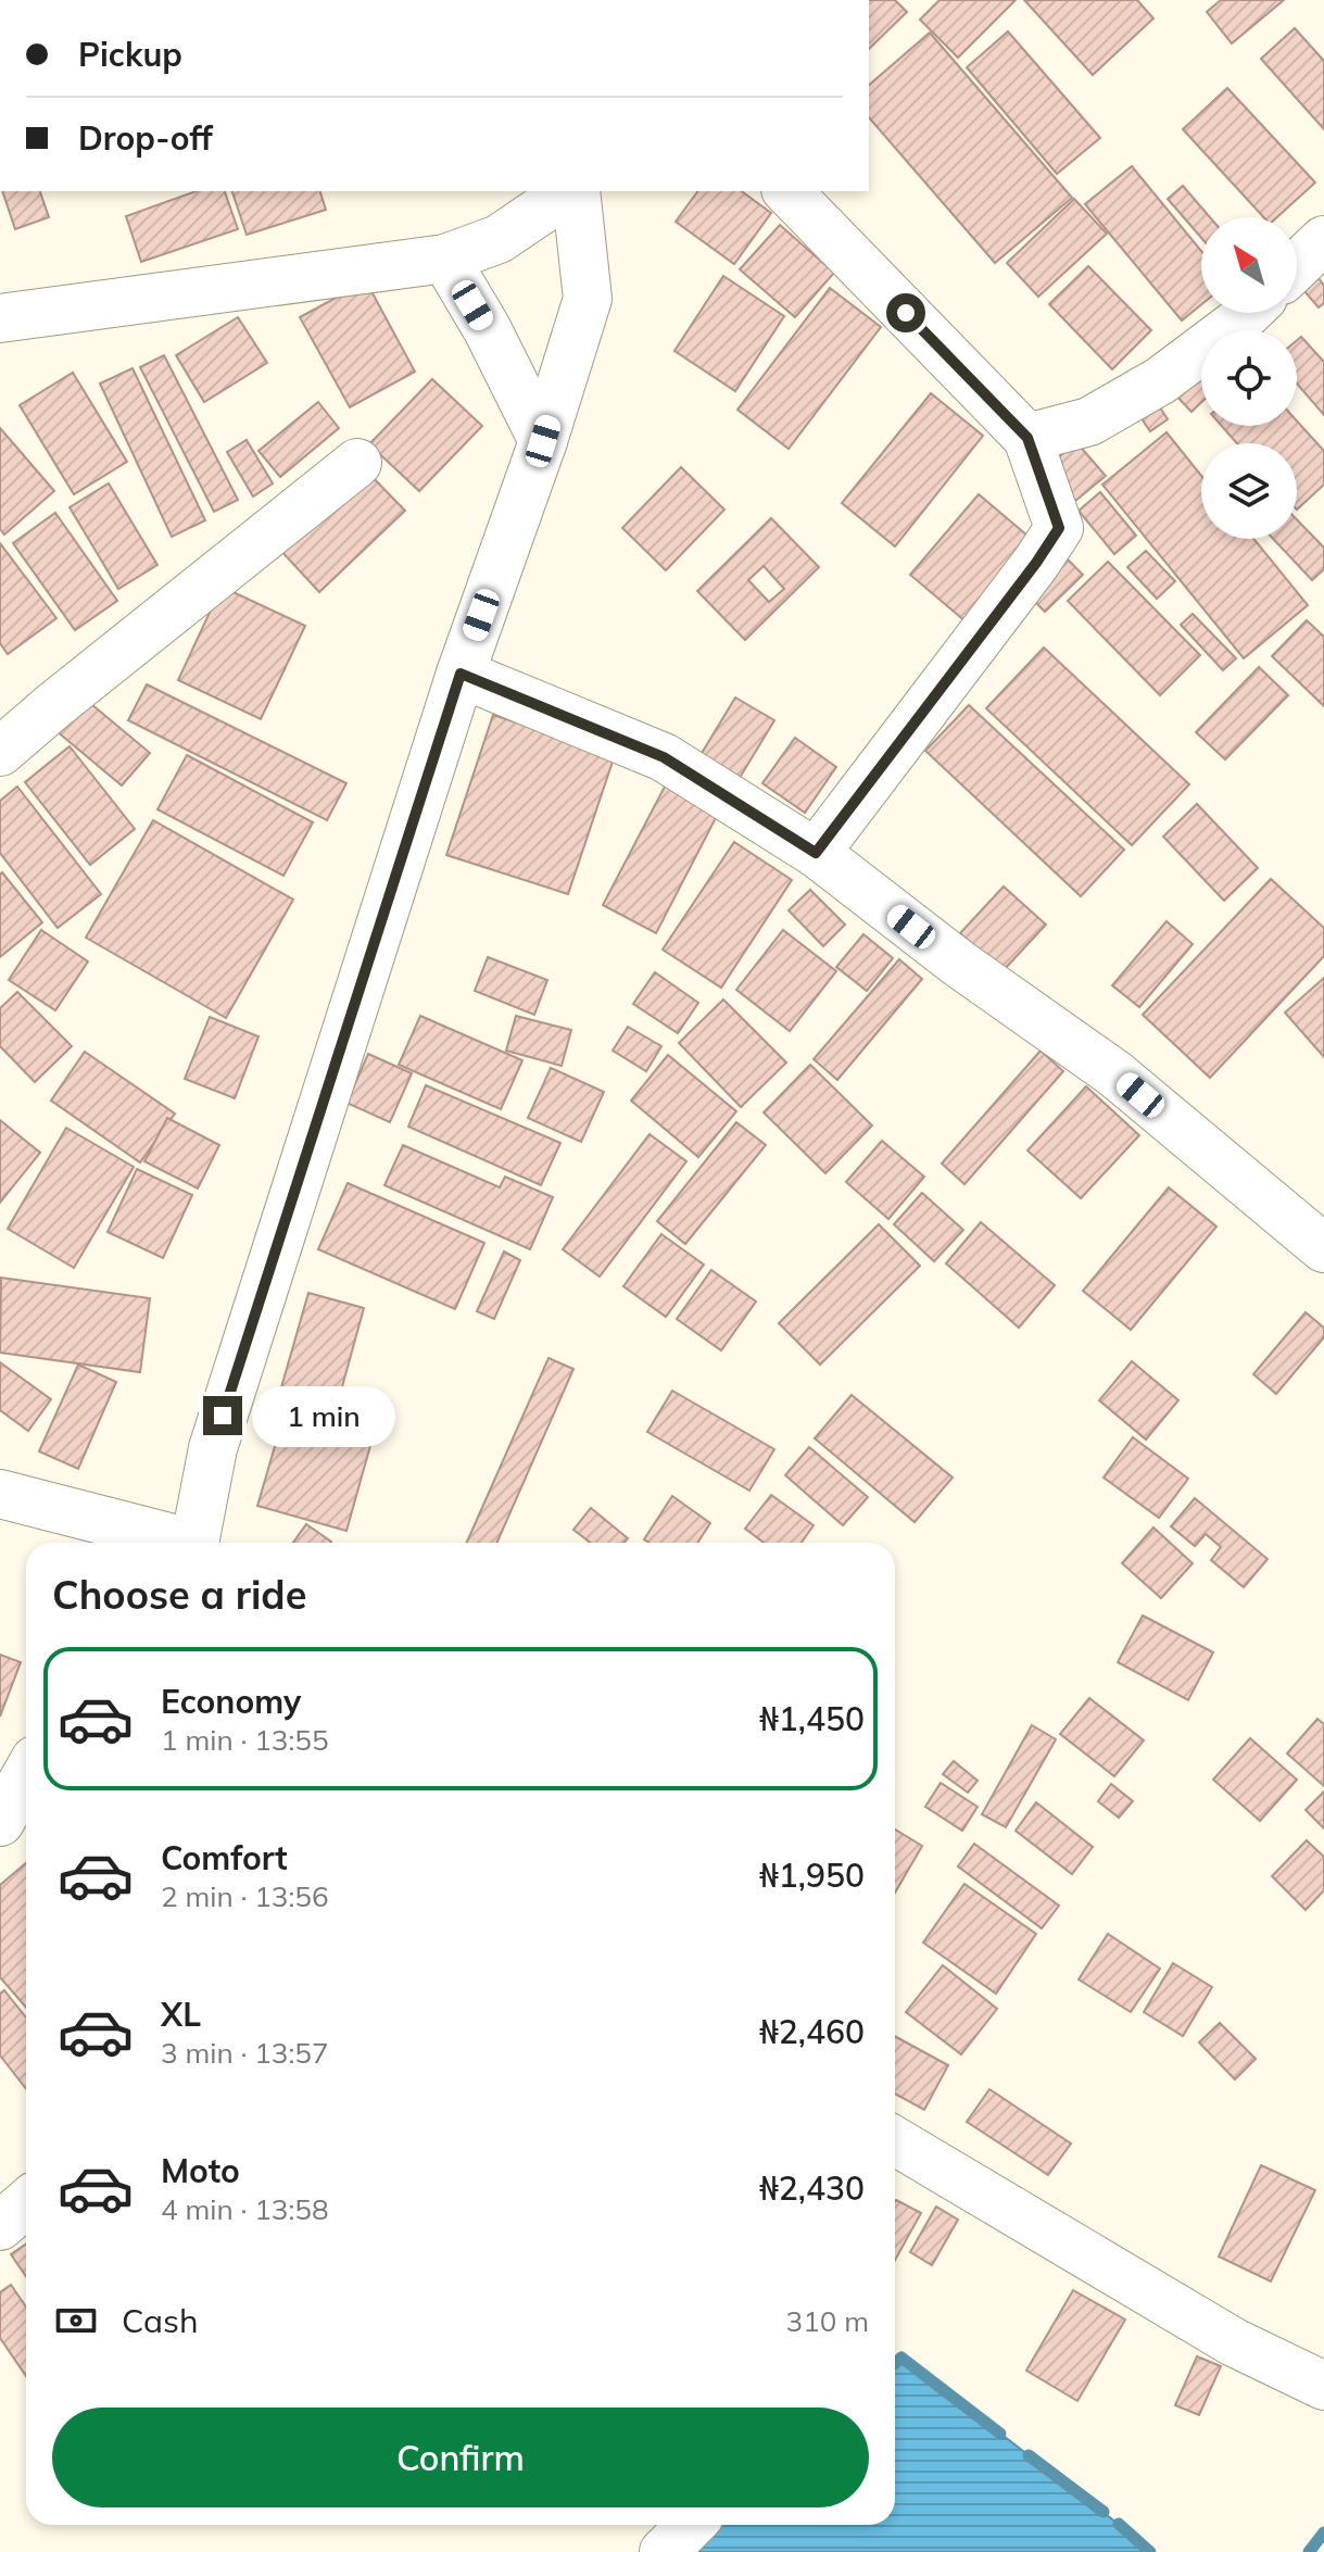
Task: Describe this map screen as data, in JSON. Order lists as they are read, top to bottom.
{
  "north": "top left",
  "page": {
    "banner": ["Pickup", "Drop-off"],
    "bubble": "1 min",
    "heading": "Choose a ride",
    "list": [
      {
        "name": "Economy",
        "note": "1 min · 13:55",
        "value": "₦1,450"
      },
      {
        "name": "Comfort",
        "note": "2 min · 13:56",
        "value": "₦1,950"
      },
      {
        "name": "XL",
        "note": "3 min · 13:57",
        "value": "₦2,460"
      },
      {
        "name": "Moto",
        "note": "4 min · 13:58",
        "value": "₦2,430"
      }
    ],
    "pay": ["Cash", "310 m"],
    "buttons": "Confirm"
  }
}
